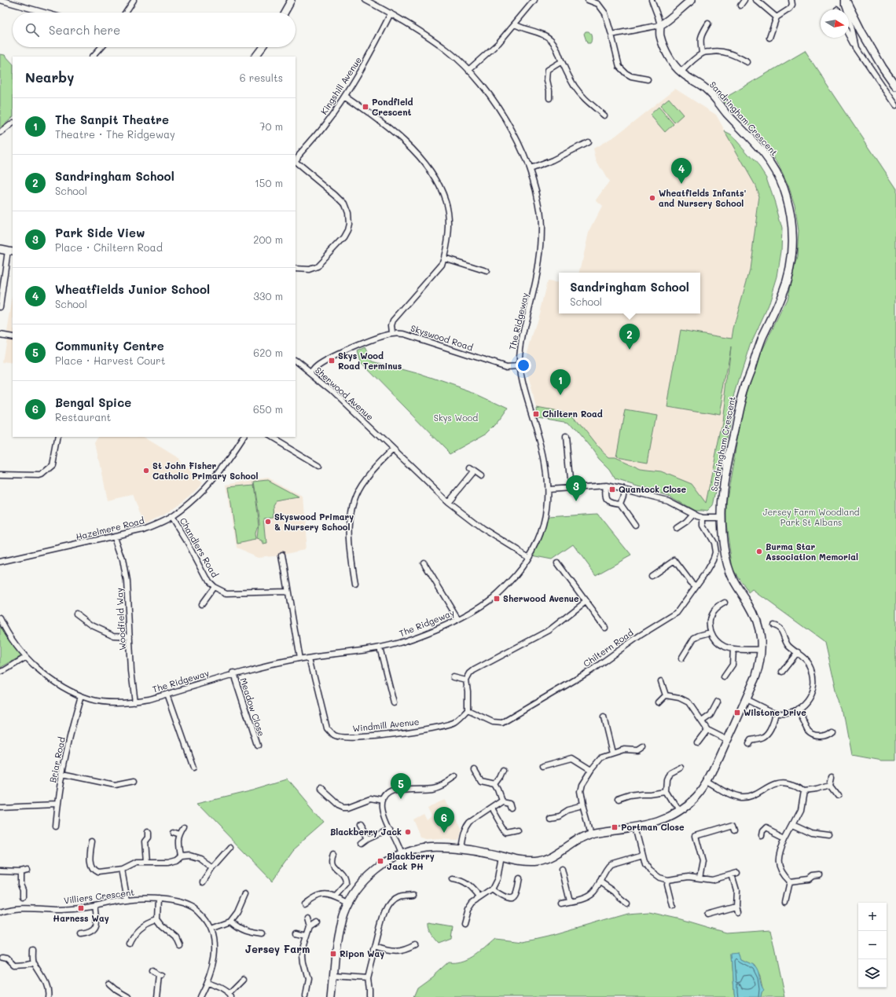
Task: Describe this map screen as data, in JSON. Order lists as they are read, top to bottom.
{
  "streets": {
    "street": [
      "Kingshill Avenue",
      "Sandringham Crescent",
      "The Ridgeway",
      "Skyswood Road",
      "Sherwood Avenue",
      "Hazelmere Road",
      "Chandlers Road",
      "Woodfield Way",
      "Chiltern Road",
      "Meadow Close",
      "Windmill Avenue",
      "Briar Road",
      "Villiers Crescent"
    ]
  },
  "crossings": [
    ["Kingshill Avenue", "The Ridgeway"],
    ["The Ridgeway", "Skyswood Road"],
    ["The Ridgeway", "Sherwood Avenue"],
    ["The Ridgeway", "Woodfield Way"],
    ["The Ridgeway", "Meadow Close"],
    ["The Ridgeway", "Windmill Avenue"],
    ["The Ridgeway", "Briar Road"],
    ["Skyswood Road", "Sherwood Avenue"],
    ["Hazelmere Road", "Chandlers Road"],
    ["Hazelmere Road", "Woodfield Way"],
    ["Chiltern Road", "Windmill Avenue"]
  ],
  "districts": ["Jersey Farm"],
  "parks": ["Skys Wood", "Jersey Farm Woodland Park St Albans"],
  "places": {
    "transit": [
      "Pondfield Crescent",
      "Skys Wood Road Terminus",
      "Chiltern Road",
      "Quantock Close",
      "Sherwood Avenue",
      "Wilstone Drive",
      "Portman Close",
      "Blackberry Jack PH",
      "Harness Way",
      "Ripon Way"
    ],
    "other": [
      "Wheatfields Infants' and Nursery School",
      "St John Fisher Catholic Primary School",
      "Skyswood Primary & Nursery School",
      "Burma Star Association Memorial",
      "Blackberry Jack"
    ]
  },
  "north": "right",
  "page": {
    "search": "Search here",
    "heading": ["Nearby", "6 results"],
    "list": [
      {
        "mark": "1",
        "name": "The Sanpit Theatre",
        "note": "Theatre · The Ridgeway",
        "value": "70 m"
      },
      {
        "mark": "2",
        "name": "Sandringham School",
        "note": "School",
        "value": "150 m"
      },
      {
        "mark": "3",
        "name": "Park Side View",
        "note": "Place · Chiltern Road",
        "value": "200 m"
      },
      {
        "mark": "4",
        "name": "Wheatfields Junior School",
        "note": "School",
        "value": "330 m"
      },
      {
        "mark": "5",
        "name": "Community Centre",
        "note": "Place · Harvest Court",
        "value": "620 m"
      },
      {
        "mark": "6",
        "name": "Bengal Spice",
        "note": "Restaurant",
        "value": "650 m"
      }
    ],
    "pins": [
      "4",
      "2",
      "1",
      "3",
      "5",
      "6"
    ],
    "popup": ["Sandringham School", "School"],
    "map_buttons": ["+", "−"]
  }
}
